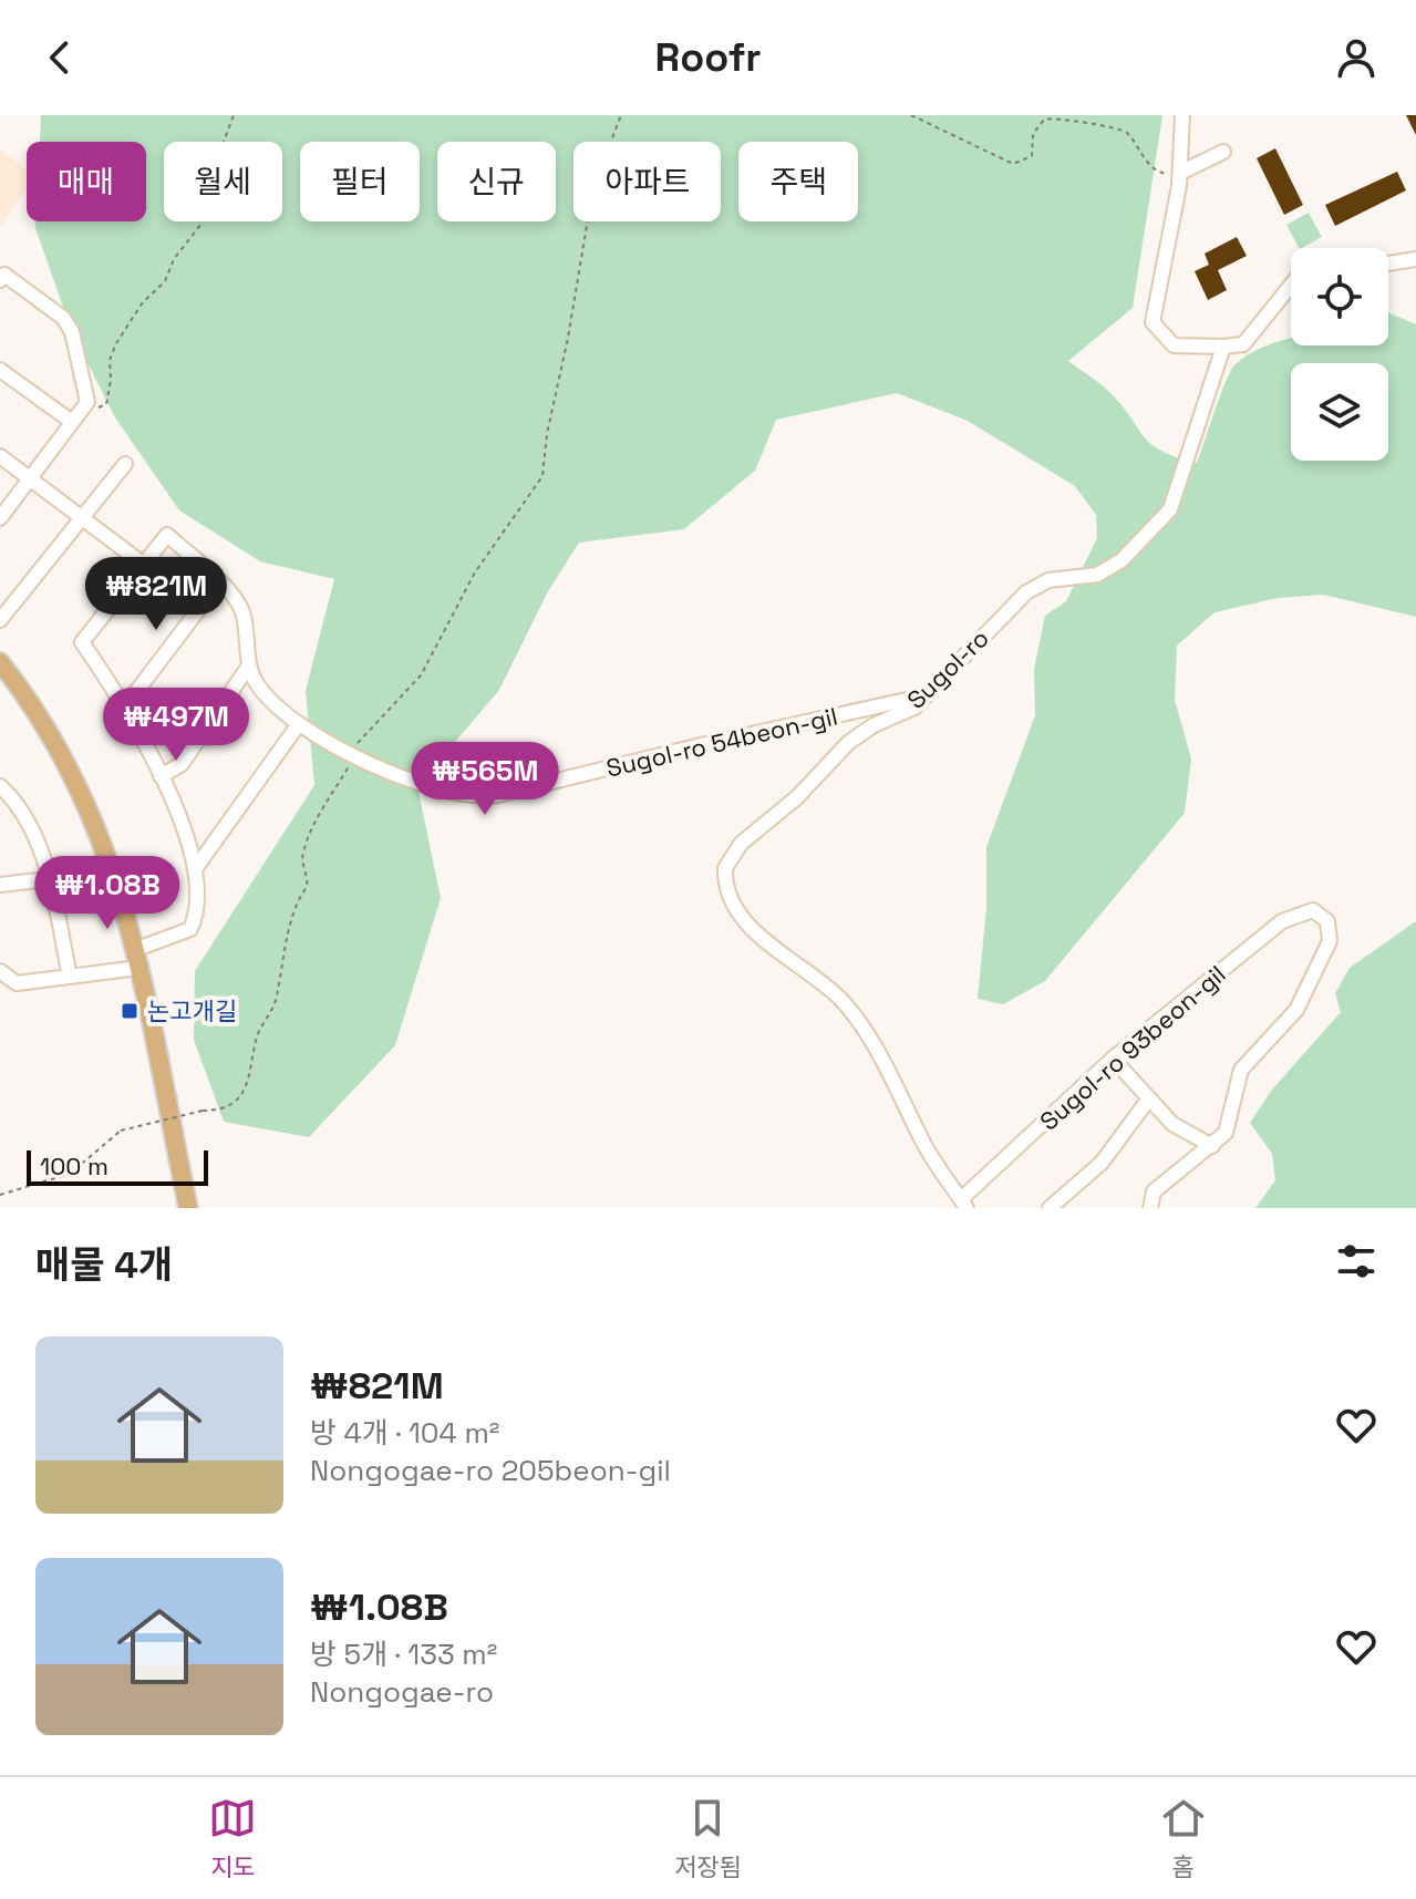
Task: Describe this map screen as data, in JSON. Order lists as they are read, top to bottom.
{
  "streets": {
    "street": ["Sugol-ro", "Sugol-ro 54beon-gil", "Sugol-ro 93beon-gil"]
  },
  "crossings": [
    ["Sugol-ro", "Sugol-ro 54beon-gil"],
    ["Sugol-ro", "Sugol-ro 93beon-gil"]
  ],
  "places": {
    "transit": ["논고개길"]
  },
  "scale_bar": "100 m",
  "page": {
    "header": "Roofr",
    "chip": [
      "매매",
      "월세",
      "필터",
      "신규",
      "아파트",
      "주택"
    ],
    "price": [
      "₩821M",
      "₩497M",
      "₩565M",
      "₩1.08B"
    ],
    "scale": "100 m",
    "heading": "매물 4개",
    "list": [
      {
        "name": "₩821M",
        "note": "방 4개 · 104 m² · Nongogae-ro 205beon-gil"
      },
      {
        "name": "₩1.08B",
        "note": "방 5개 · 133 m² · Nongogae-ro"
      }
    ],
    "tabs": ["지도", "저장됨", "홈"]
  }
}
